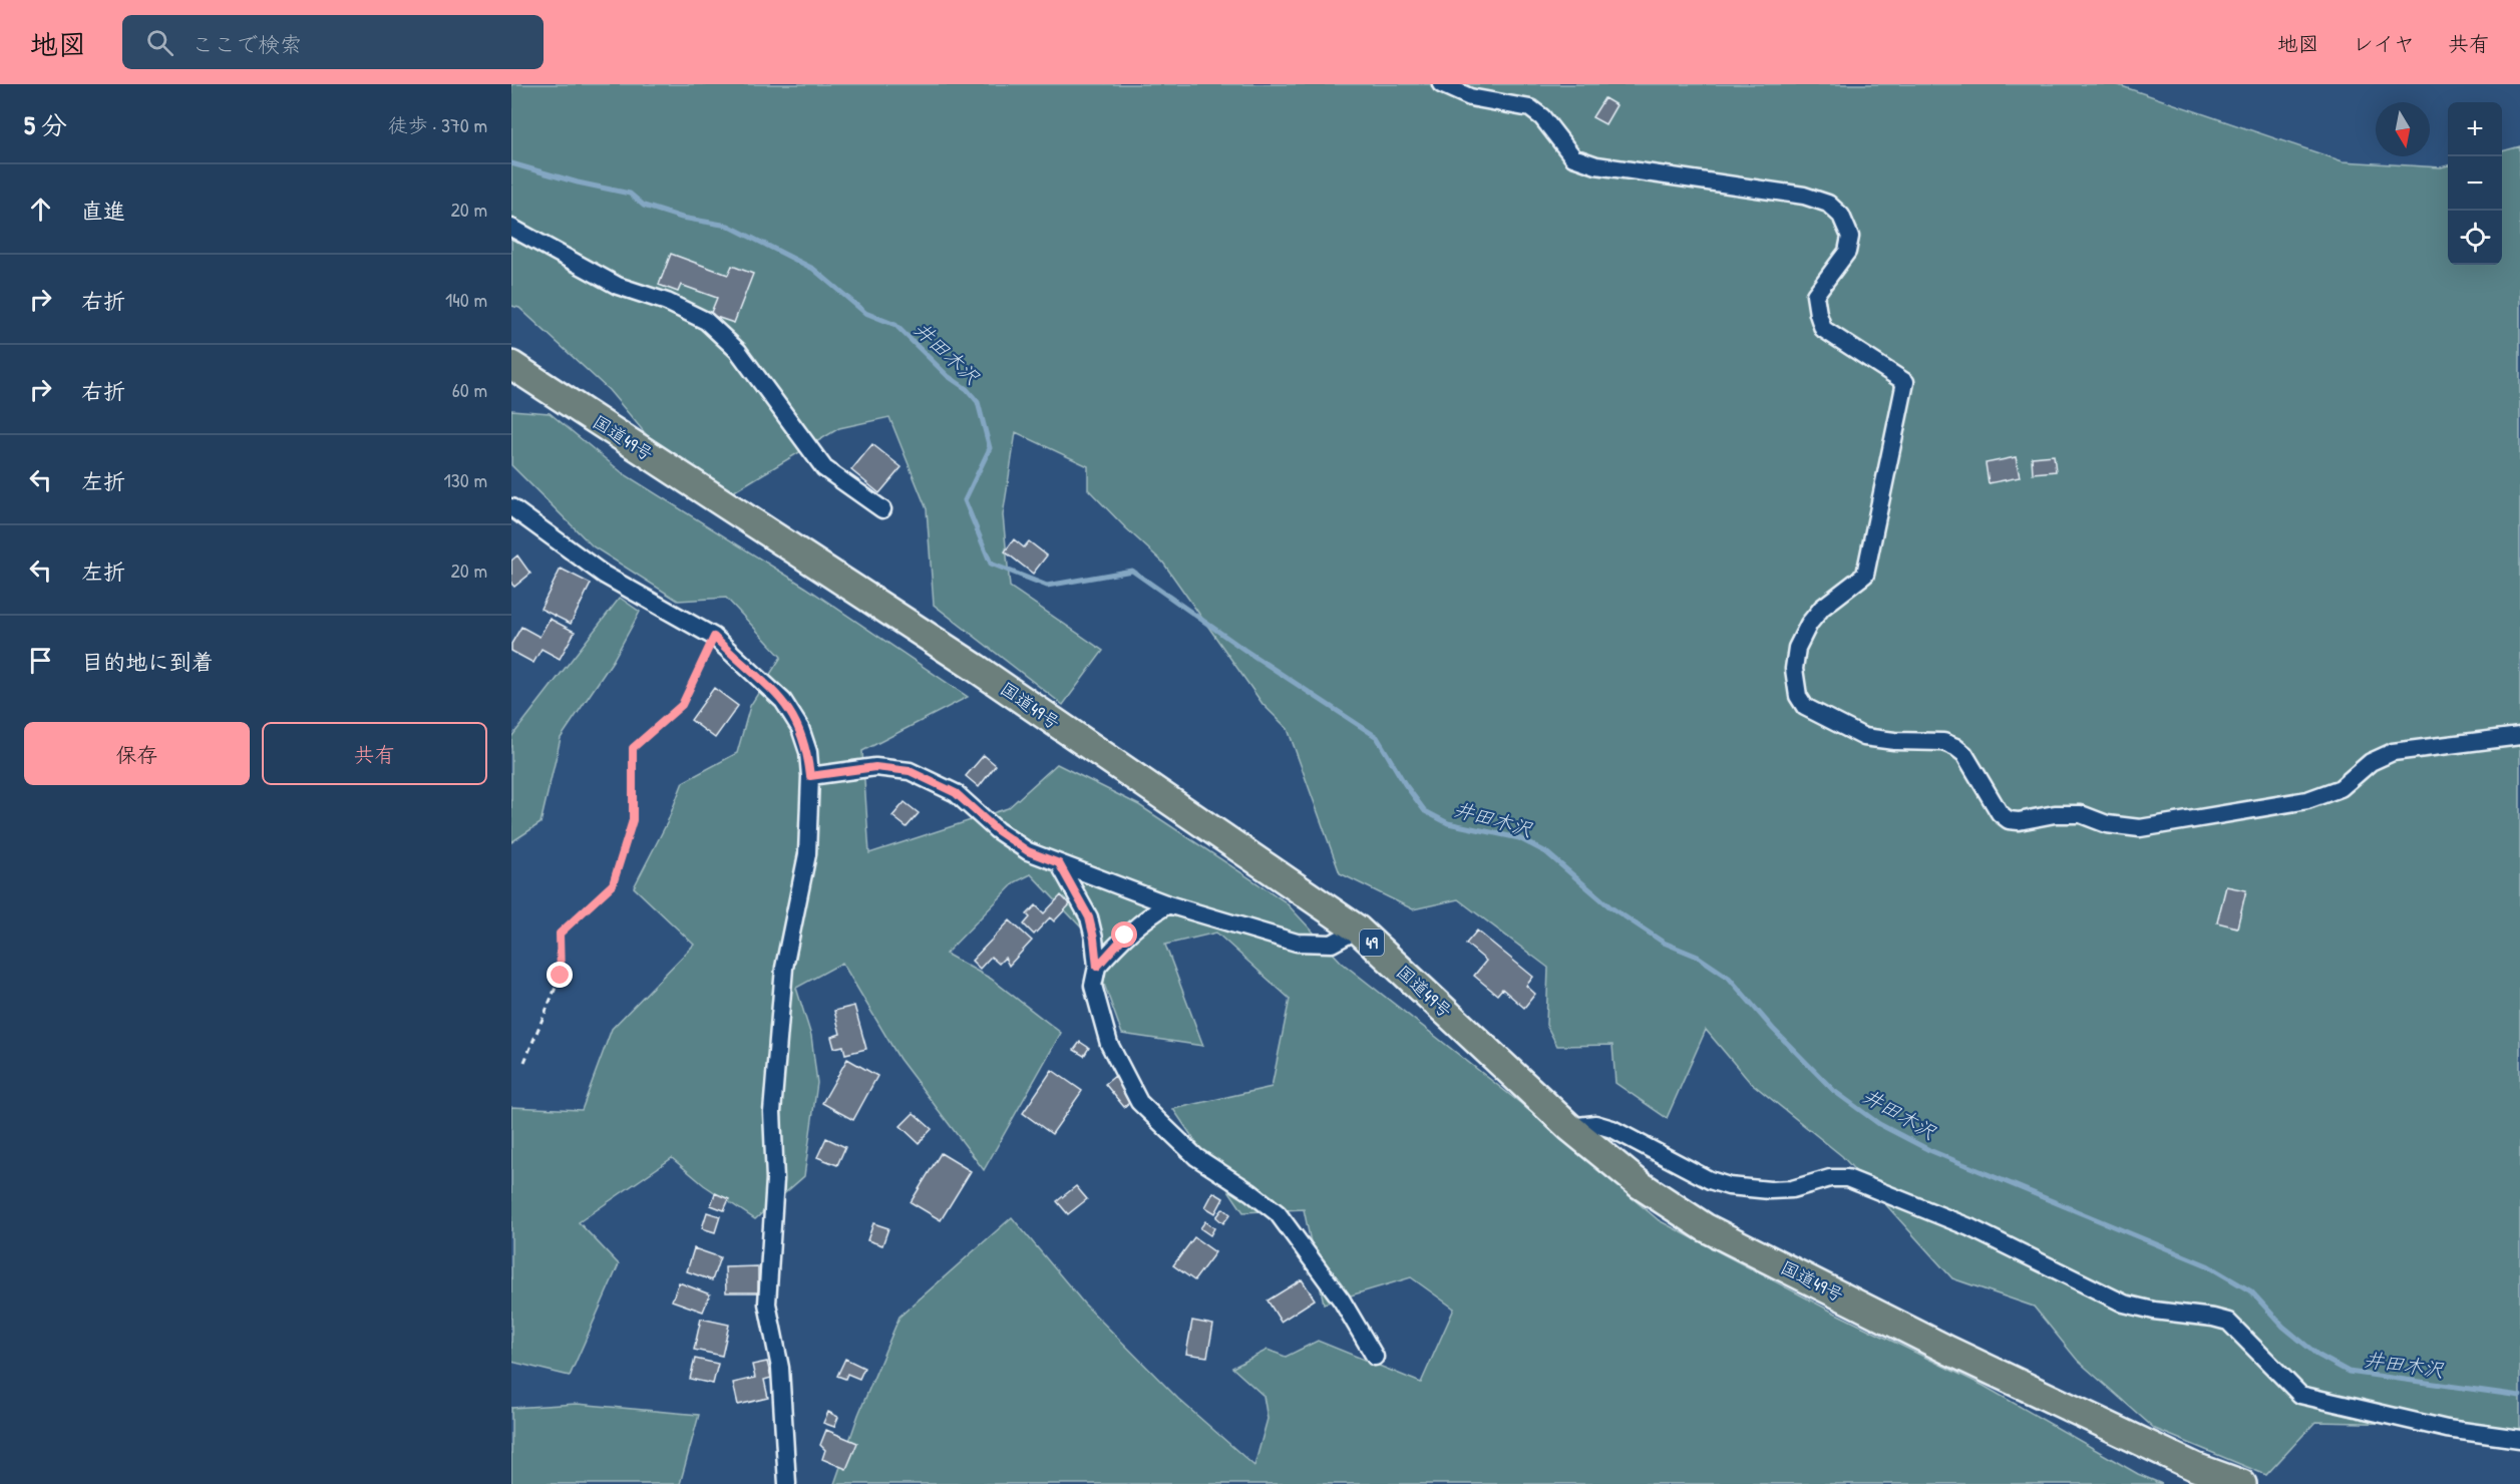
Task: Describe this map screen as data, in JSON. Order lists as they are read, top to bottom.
{
  "streets": {
    "highway": ["国道49号", "49"]
  },
  "water": ["井田木沢"],
  "north": "bottom",
  "page": {
    "header": "地図",
    "search": "ここで検索",
    "nav": ["地図", "レイヤ", "共有"],
    "heading": ["5 分", "徒歩 · 370 m"],
    "map_buttons": ["+", "−"],
    "list": [
      ["直進", "20 m"],
      ["右折", "140 m"],
      ["右折", "60 m"],
      ["左折", "130 m"],
      ["左折", "20 m"],
      "目的地に到着"
    ],
    "buttons": ["保存", "共有"]
  }
}
